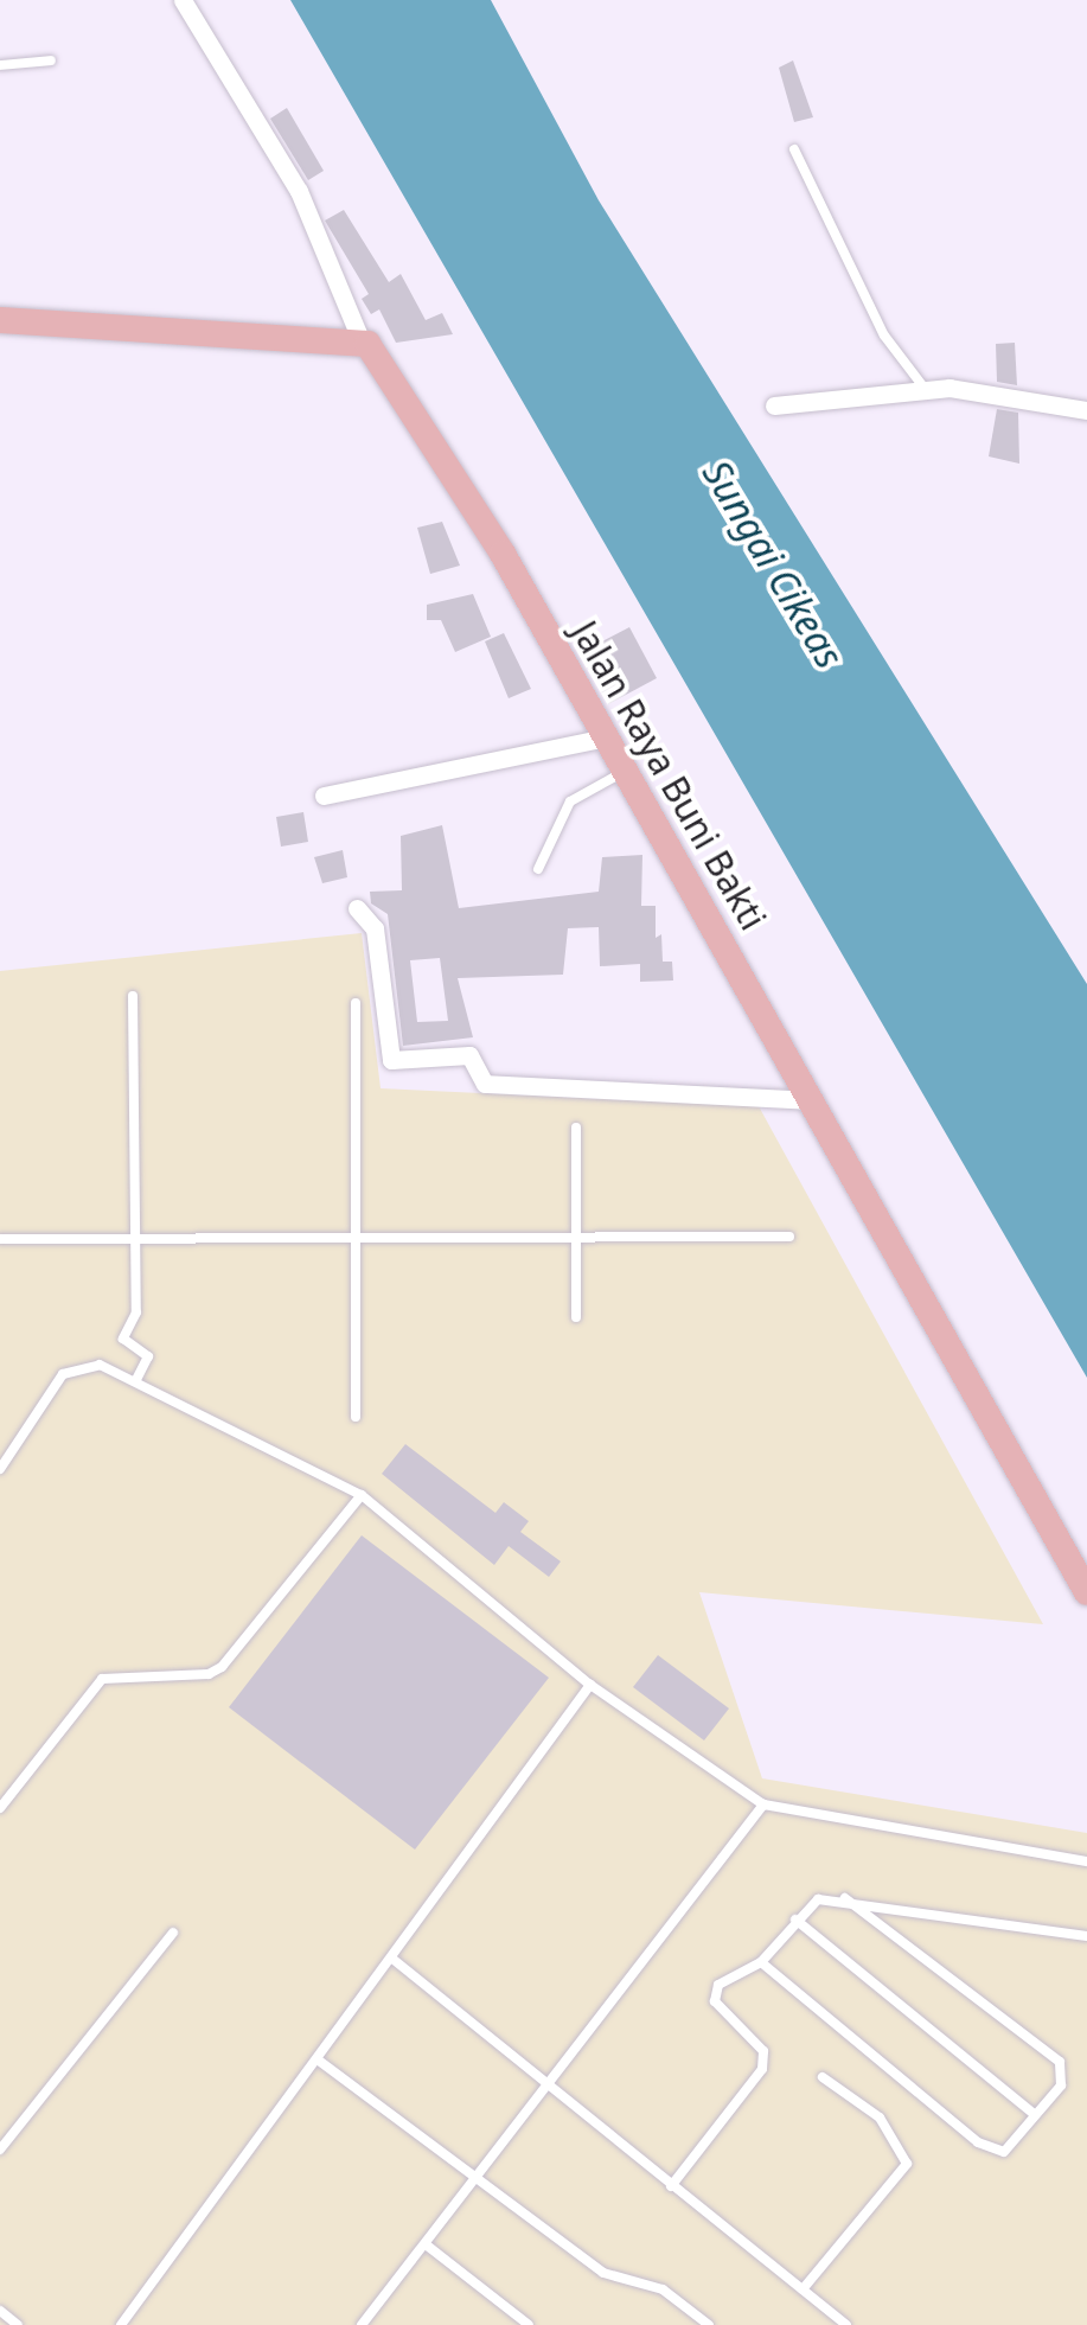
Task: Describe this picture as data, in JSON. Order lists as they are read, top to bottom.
{
  "streets": {
    "main road": ["Jalan Raya Buni Bakti"]
  },
  "water": ["Sungai Cikeas"]
}
